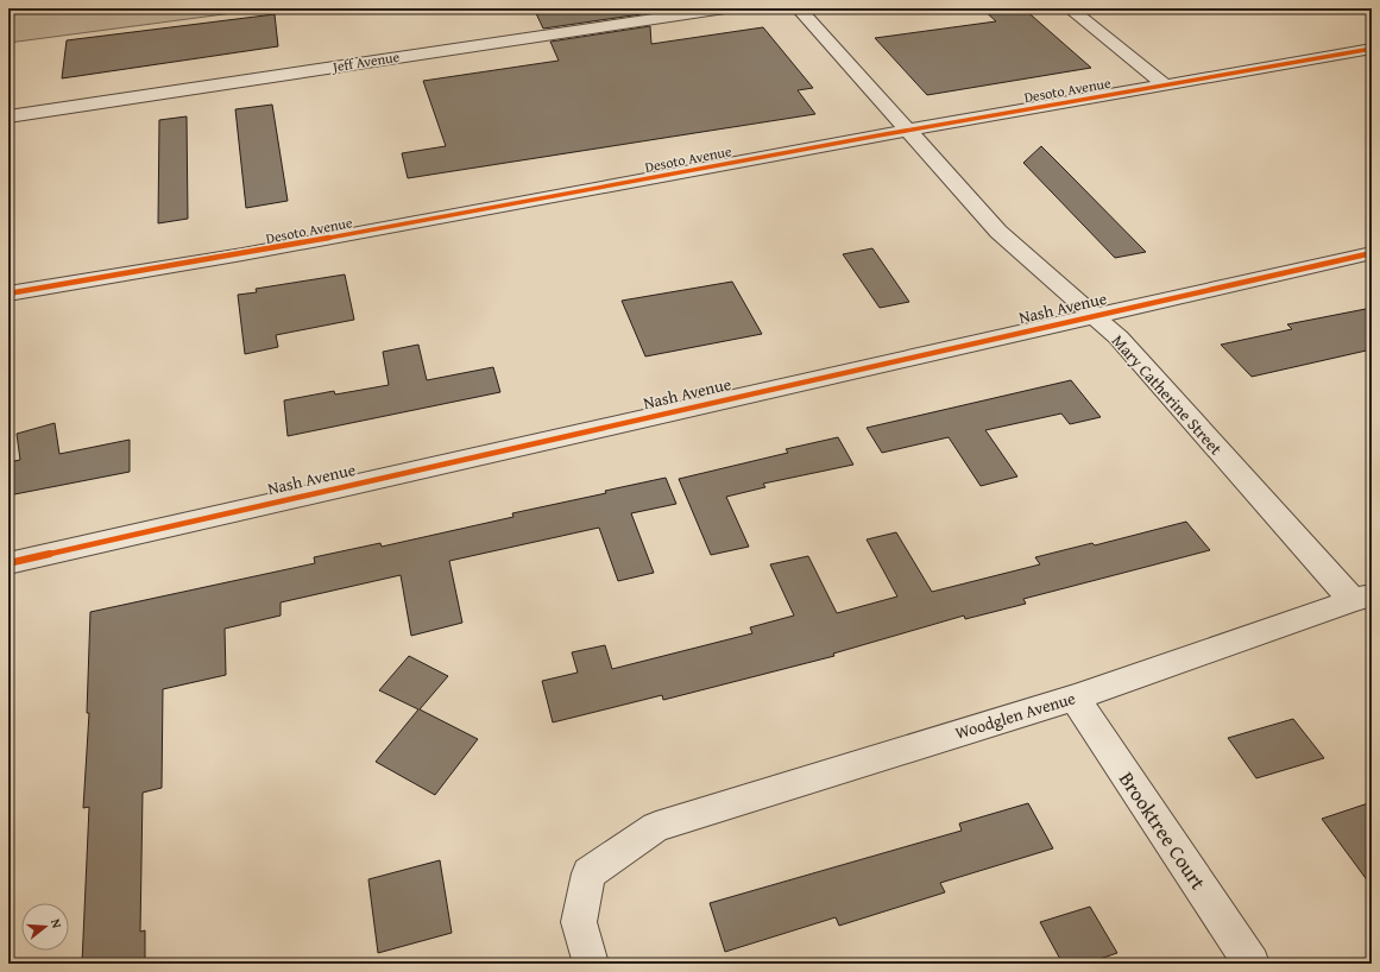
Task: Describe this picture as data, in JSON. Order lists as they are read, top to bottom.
{
  "streets": {
    "street": [
      "Jeff Avenue",
      "Desoto Avenue",
      "Nash Avenue",
      "Mary Catherine Street",
      "Woodglen Avenue",
      "Brooktree Court"
    ]
  },
  "crossings": [
    ["Desoto Avenue", "Mary Catherine Street"],
    ["Nash Avenue", "Mary Catherine Street"],
    ["Mary Catherine Street", "Woodglen Avenue"],
    ["Woodglen Avenue", "Brooktree Court"]
  ],
  "north": "right"
}
